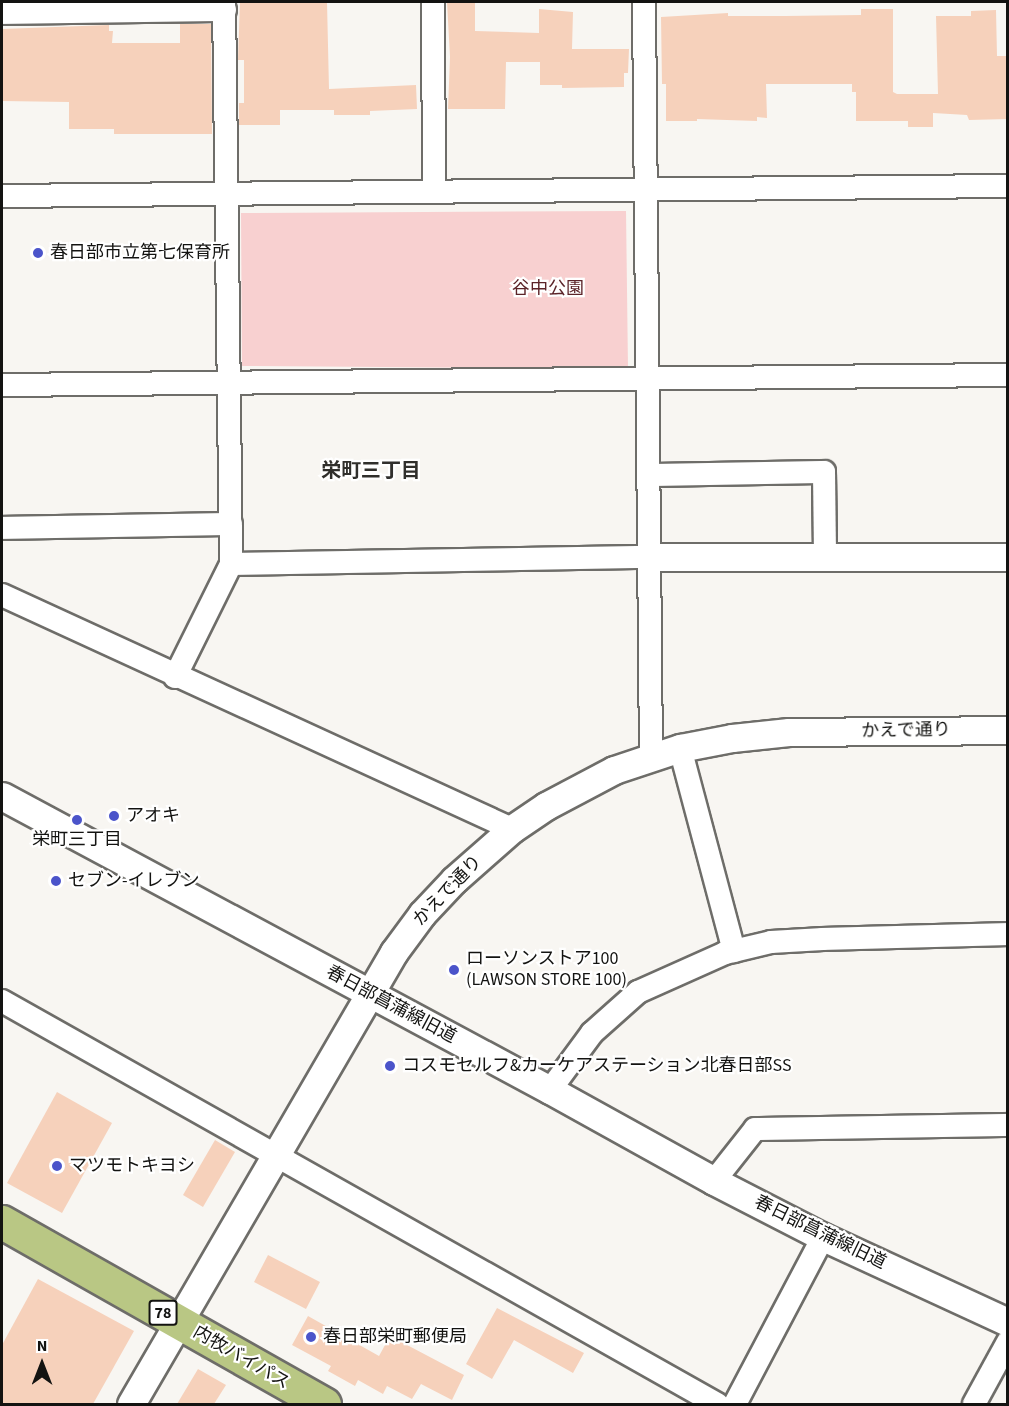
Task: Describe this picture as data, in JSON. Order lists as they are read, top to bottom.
{
  "streets": {
    "main road": ["78", "内牧バイパス"],
    "street": ["かえで通り", "春日部菖蒲線旧道"]
  },
  "crossings": [
    ["かえで通り", "春日部菖蒲線旧道"],
    ["かえで通り", "内牧バイパス"]
  ],
  "districts": ["栄町三丁目"],
  "parks": ["谷中公園"],
  "places": [
    "春日部市立第七保育所",
    "アオキ",
    "栄町三丁目",
    "セブン-イレブン",
    "ローソンストア100 (LAWSON STORE 100)",
    "コスモセルフ&カーケアステーション北春日部SS",
    "マツモトキヨシ",
    "春日部栄町郵便局"
  ],
  "north": "top"
}
